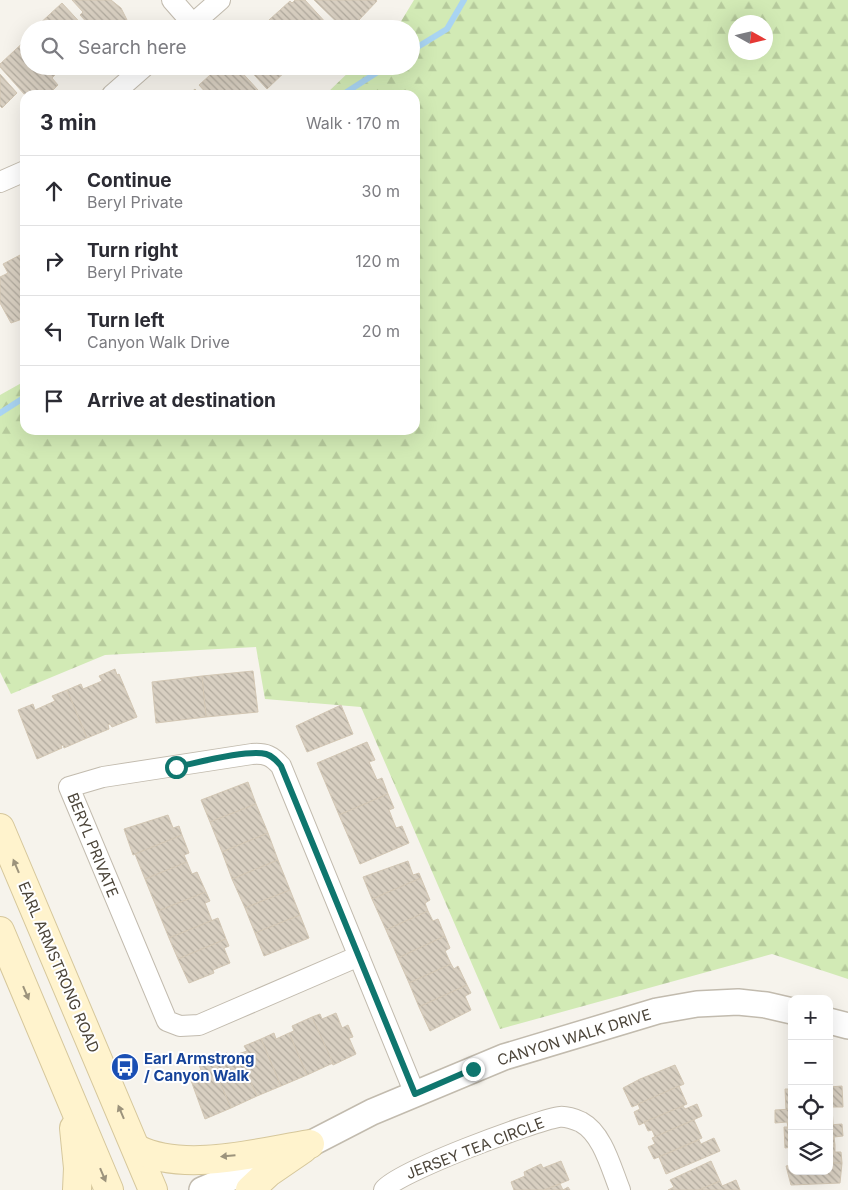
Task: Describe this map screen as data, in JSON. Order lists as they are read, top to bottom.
{
  "streets": {
    "main road": ["EARL ARMSTRONG ROAD"],
    "street": ["BERYL PRIVATE", "CANYON WALK DRIVE", "JERSEY TEA CIRCLE"]
  },
  "crossings": [
    ["BERYL PRIVATE", "CANYON WALK DRIVE"]
  ],
  "places": {
    "bus stop": ["Earl Armstrong / Canyon Walk"]
  },
  "north": "right",
  "page": {
    "search": "Search here",
    "heading": ["3 min", "Walk · 170 m"],
    "list": [
      ["Continue", "Beryl Private", "30 m"],
      ["Turn right", "Beryl Private", "120 m"],
      ["Turn left", "Canyon Walk Drive", "20 m"],
      "Arrive at destination"
    ],
    "map_buttons": ["+", "−"]
  }
}
